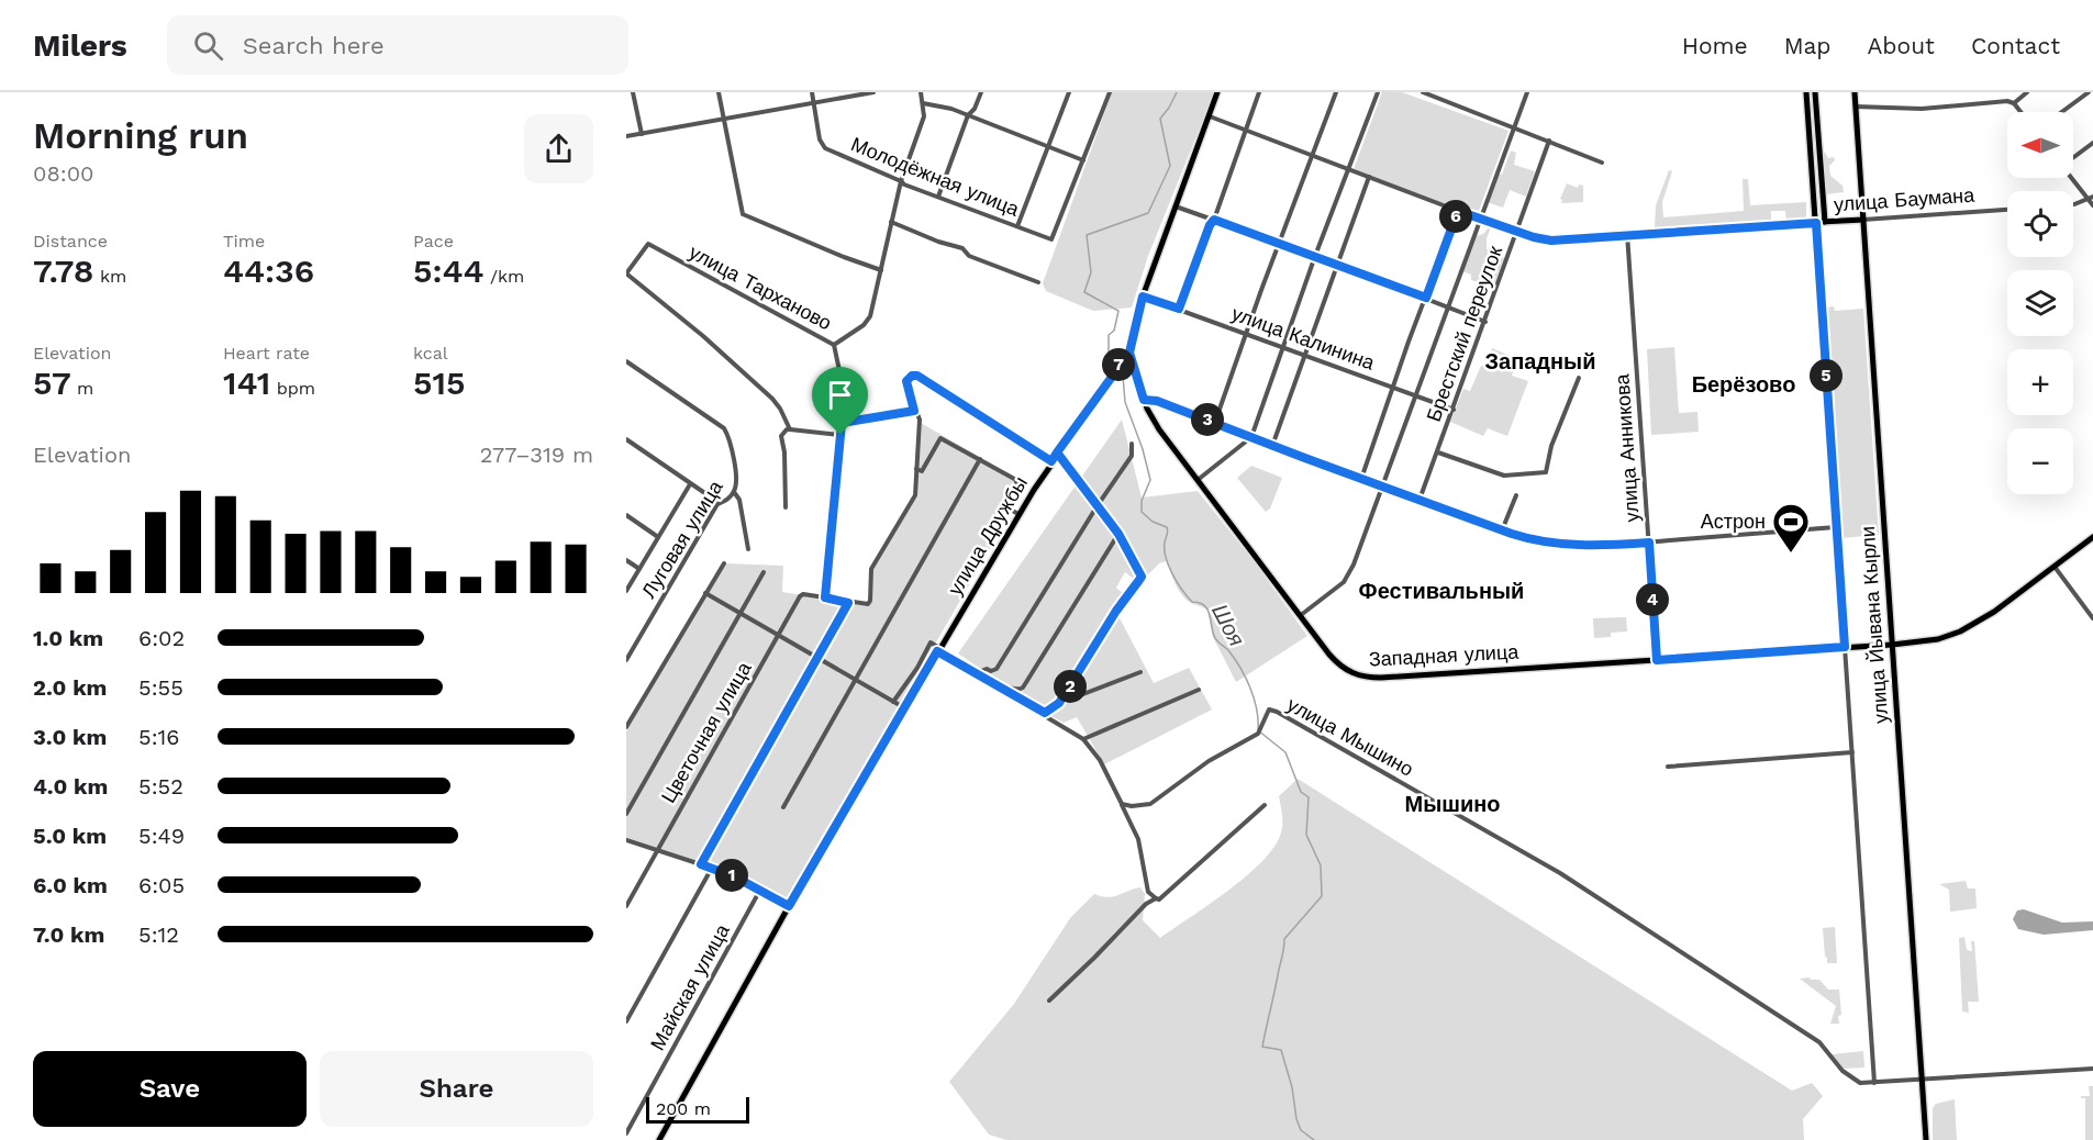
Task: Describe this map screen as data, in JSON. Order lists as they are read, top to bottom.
{
  "streets": {
    "main road": [
      "улица Баумана",
      "улица Дружбы",
      "улица Йывана Кырли",
      "Западная улица"
    ],
    "street": [
      "Молодёжная улица",
      "улица Тарханово",
      "Брестский переулок",
      "улица Калинина",
      "улица Анникова",
      "Луговая улица",
      "Цветочная улица",
      "улица Мышино",
      "Майская улица"
    ]
  },
  "crossings": [
    ["улица Баумана", "Брестский переулок"],
    ["улица Баумана", "улица Анникова"],
    ["улица Баумана", "улица Дружбы"],
    ["улица Баумана", "улица Йывана Кырли"],
    ["улица Тарханово", "Цветочная улица"],
    ["Брестский переулок", "улица Калинина"],
    ["улица Калинина", "улица Дружбы"],
    ["улица Анникова", "Западная улица"],
    ["улица Дружбы", "Западная улица"],
    ["улица Йывана Кырли", "Западная улица"],
    ["улица Йывана Кырли", "улица Мышино"]
  ],
  "districts": [
    "Западный",
    "Берёзово",
    "Фестивальный",
    "Мышино"
  ],
  "water": ["Шоя"],
  "places": {
    "sports": ["Астрон"]
  },
  "scale_bar": "200 m",
  "north": "left",
  "page": {
    "header": "Milers",
    "search": "Search here",
    "nav": [
      "Home",
      "Map",
      "About",
      "Contact"
    ],
    "heading": ["Morning run", "08:00"],
    "map_buttons": ["+", "−"],
    "pins": [
      "6",
      "7",
      "5",
      "3",
      "4",
      "2",
      "1"
    ],
    "stats": [
      ["Distance", "7.78 km"],
      ["Time", "44:36"],
      ["Pace", "5:44 /km"],
      ["Elevation", "57 m"],
      ["Heart rate", "141 bpm"],
      ["kcal", "515"]
    ],
    "chart": ["Elevation", "277–319 m"],
    "list": [
      {
        "name": "1.0 km",
        "note": "6:02"
      },
      {
        "name": "2.0 km",
        "note": "5:55"
      },
      {
        "name": "3.0 km",
        "note": "5:16"
      },
      {
        "name": "4.0 km",
        "note": "5:52"
      },
      {
        "name": "5.0 km",
        "note": "5:49"
      },
      {
        "name": "6.0 km",
        "note": "6:05"
      },
      {
        "name": "7.0 km",
        "note": "5:12"
      }
    ],
    "buttons": ["Save", "Share"],
    "scale": "200 m"
  }
}
